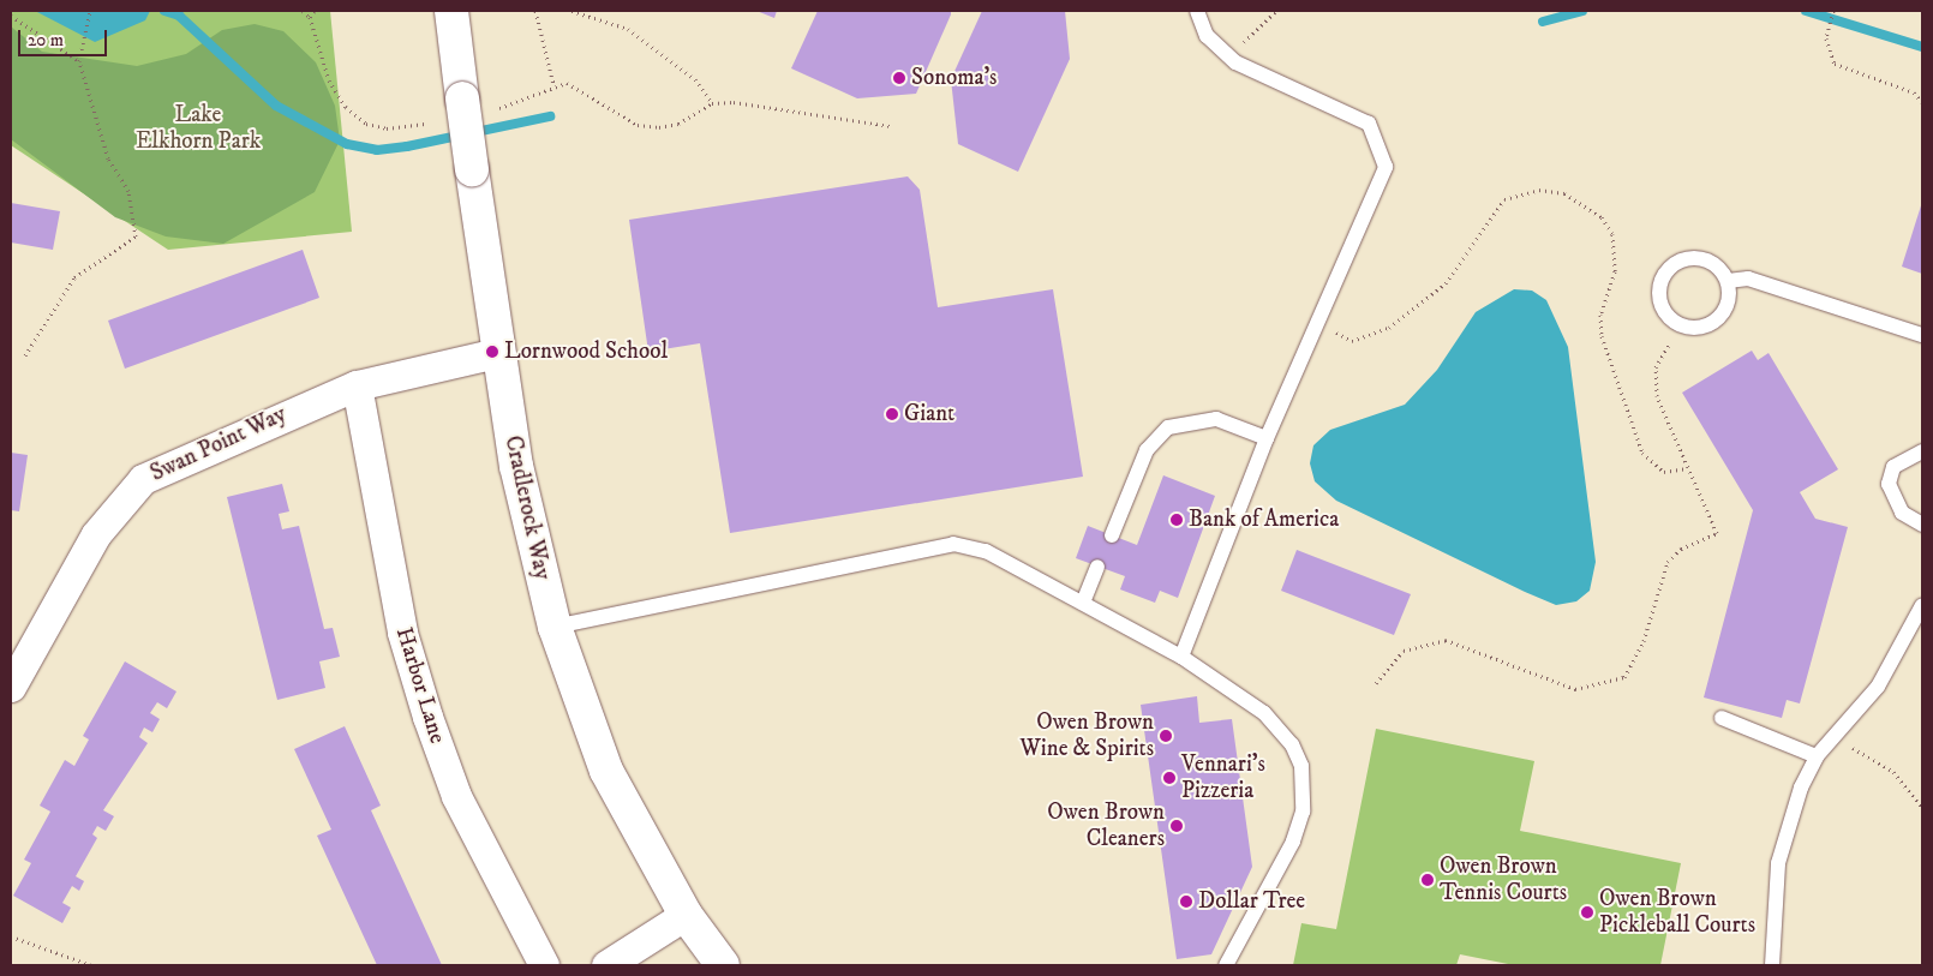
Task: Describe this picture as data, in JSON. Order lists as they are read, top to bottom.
{
  "streets": {
    "street": ["Swan Point Way", "Cradlerock Way", "Harbor Lane"]
  },
  "crossings": [
    ["Swan Point Way", "Cradlerock Way"],
    ["Swan Point Way", "Harbor Lane"]
  ],
  "parks": ["Lake Elkhorn Park"],
  "places": [
    "Sonoma's",
    "Lornwood School",
    "Giant",
    "Bank of America",
    "Owen Brown Wine & Spirits",
    "Vennari's Pizzeria",
    "Owen Brown Cleaners",
    "Owen Brown Tennis Courts",
    "Dollar Tree",
    "Owen Brown Pickleball Courts"
  ],
  "scale_bar": "20 m"
}
